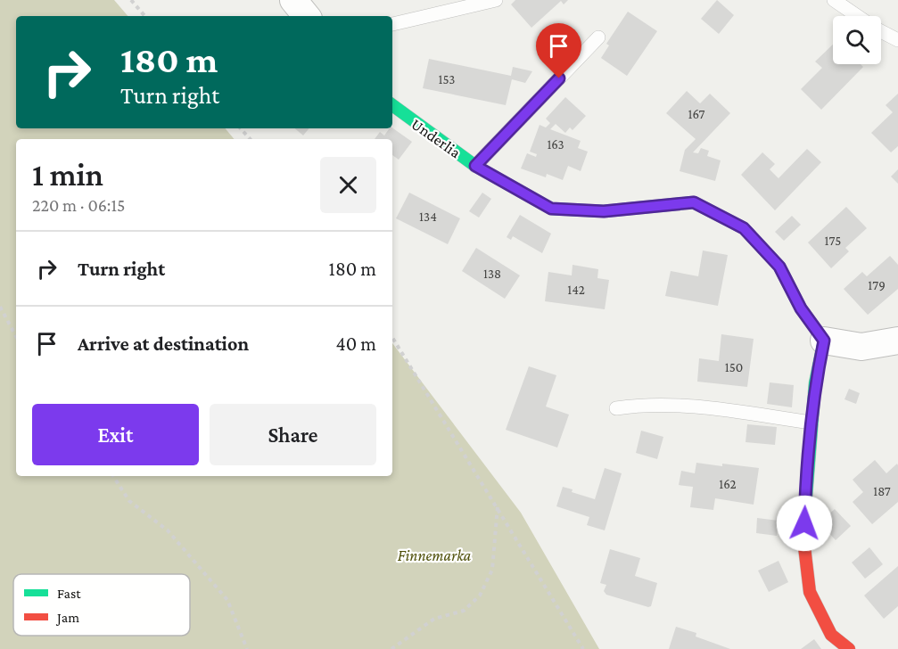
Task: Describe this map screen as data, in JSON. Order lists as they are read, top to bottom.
{
  "streets": {
    "street": ["Underlia"]
  },
  "parks": ["Finnemarka"],
  "house_numbers": [
    "153",
    "167",
    "163",
    "134",
    "175",
    "138",
    "179",
    "142",
    "150",
    "162",
    "187"
  ],
  "legend": ["Fast", "Jam"],
  "page": {
    "turn": ["180 m", "Turn right"],
    "heading": ["1 min", "220 m · 06:15"],
    "list": [
      {
        "name": "Turn right",
        "value": "180 m"
      },
      {
        "name": "Arrive at destination",
        "value": "40 m"
      }
    ],
    "buttons": ["Exit", "Share"]
  }
}
